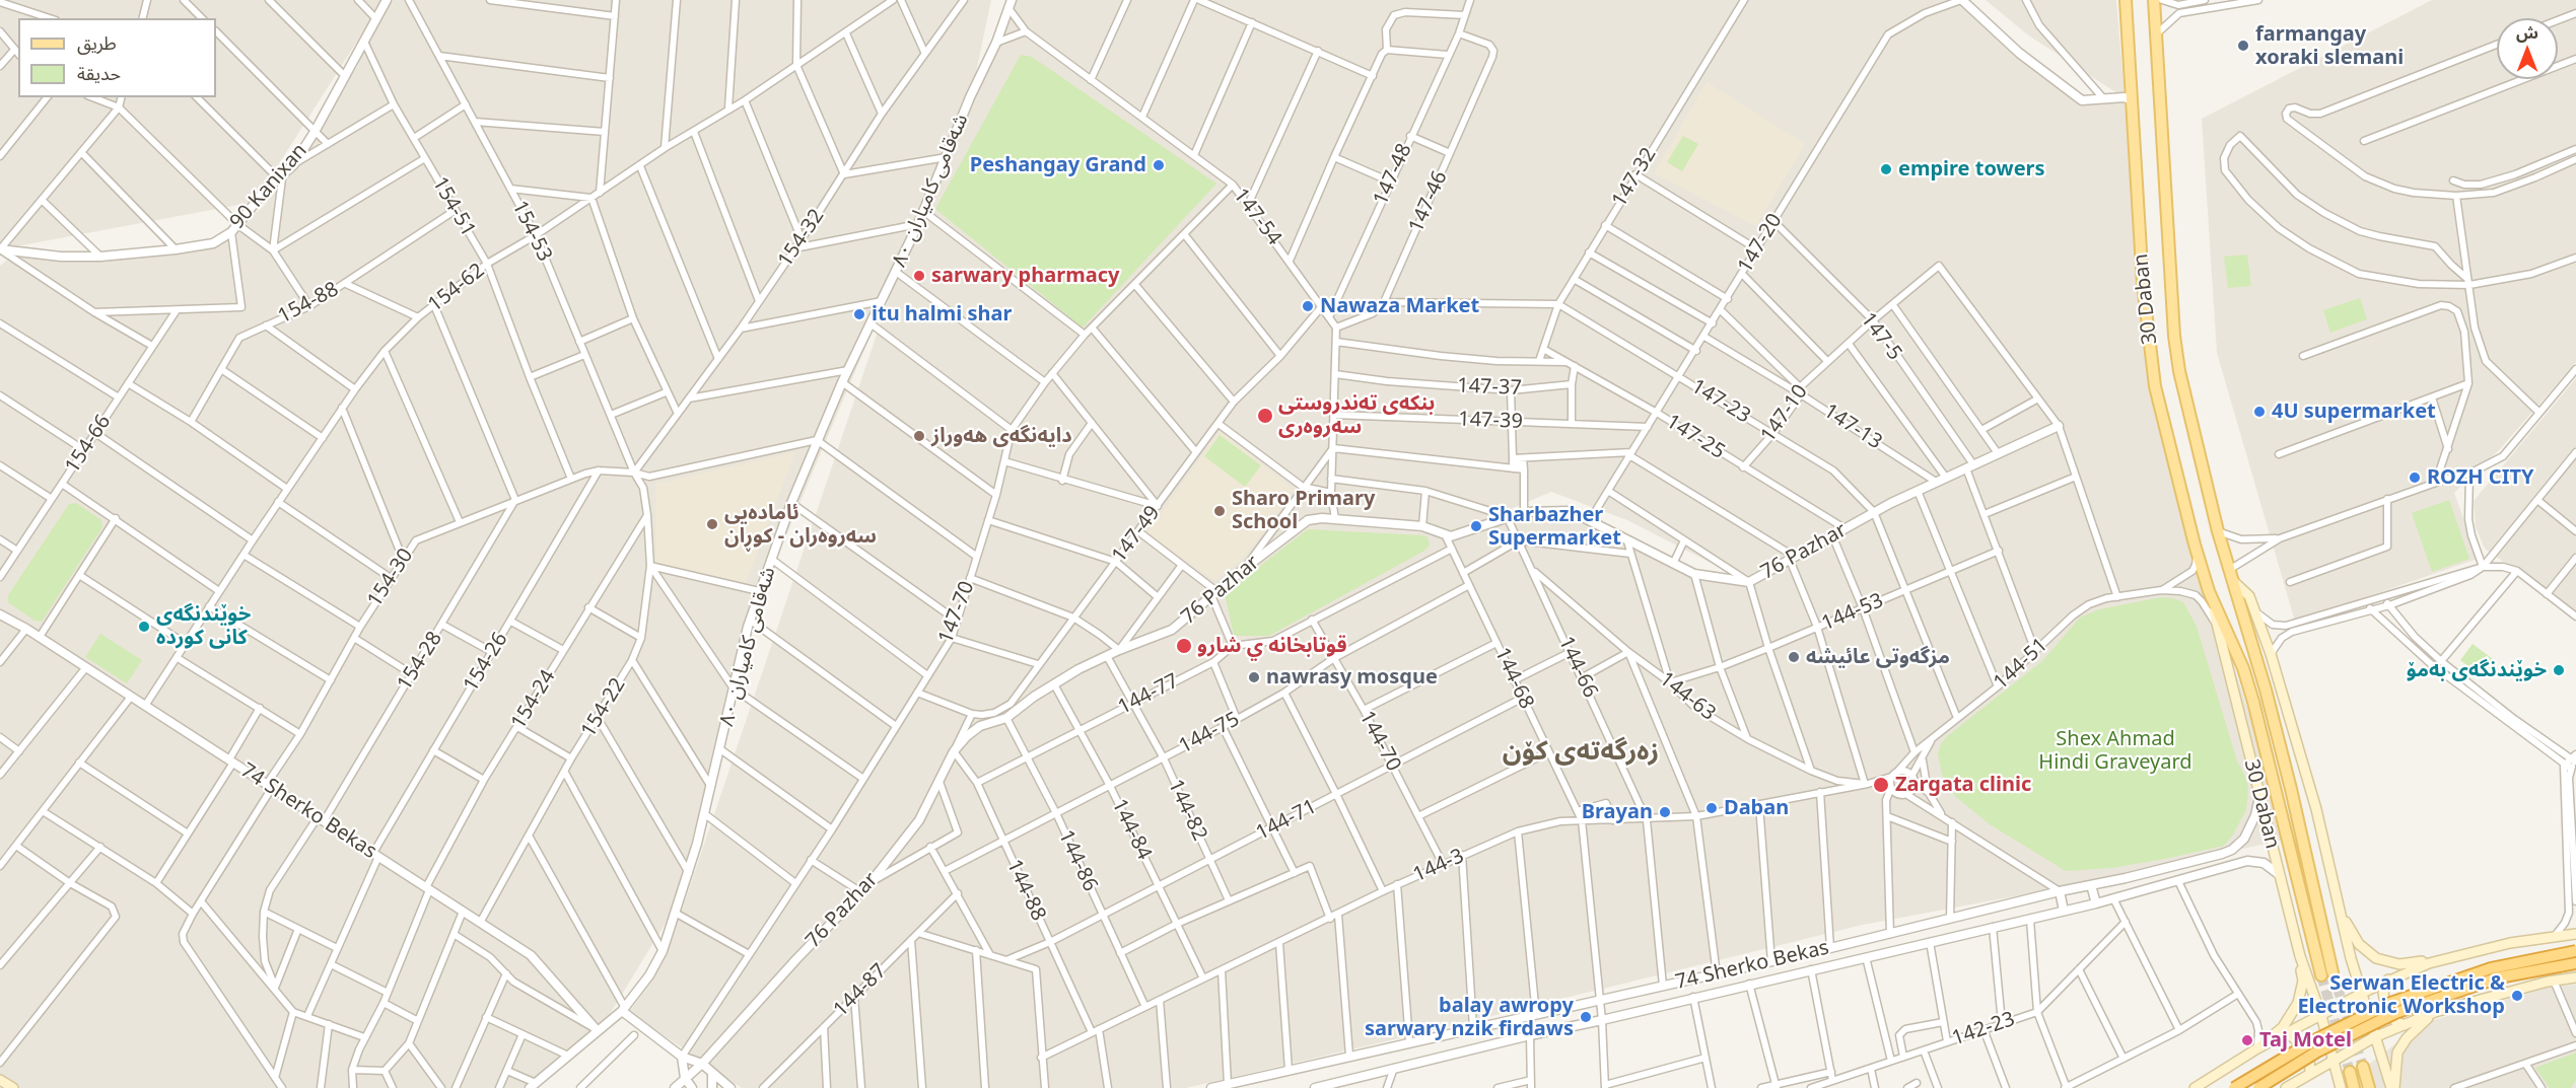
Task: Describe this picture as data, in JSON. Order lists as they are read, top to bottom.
{
  "streets": {
    "main road": ["30 Daban"],
    "street": [
      "147-48",
      "147-32",
      "90 Kanixan",
      "شەقامی کامیاران ٨٠",
      "147-46",
      "154-51",
      "147-54",
      "154-53",
      "154-32",
      "147-20",
      "154-62",
      "154-88",
      "147-5",
      "147-37",
      "147-23",
      "147-10",
      "147-39",
      "147-13",
      "147-25",
      "154-66",
      "147-49",
      "76 Pazhar",
      "154-30",
      "147-70",
      "144-53",
      "154-28",
      "154-26",
      "144-51",
      "144-66",
      "144-68",
      "144-77",
      "144-63",
      "154-24",
      "154-22",
      "144-75",
      "144-70",
      "144-82",
      "74 Sherko Bekas",
      "144-71",
      "144-84",
      "144-86",
      "144-3",
      "144-88",
      "144-87",
      "142-23"
    ]
  },
  "crossings": [
    ["147-48", "147-46"],
    ["147-48", "147-54"],
    ["147-32", "147-23"],
    ["147-32", "147-25"],
    ["90 Kanixan", "154-51"],
    ["شەقامی کامیاران ٨٠", "147-54"],
    ["شەقامی کامیاران ٨٠", "154-30"],
    ["شەقامی کامیاران ٨٠", "74 Sherko Bekas"],
    ["154-51", "154-62"],
    ["154-51", "154-88"],
    ["154-51", "154-30"],
    ["147-54", "147-49"],
    ["147-54", "147-70"],
    ["154-53", "154-32"],
    ["154-53", "154-62"],
    ["154-53", "154-30"],
    ["154-53", "154-22"],
    ["154-32", "154-30"],
    ["154-32", "154-22"],
    ["147-20", "147-5"],
    ["147-20", "147-23"],
    ["147-20", "147-39"],
    ["147-20", "147-13"],
    ["147-20", "147-25"],
    ["147-20", "76 Pazhar"],
    ["154-62", "74 Sherko Bekas"],
    ["30 Daban", "74 Sherko Bekas"],
    ["147-5", "147-10"],
    ["147-5", "76 Pazhar"],
    ["147-5", "144-53"],
    ["147-5", "144-51"],
    ["147-23", "147-10"],
    ["147-23", "76 Pazhar"],
    ["147-10", "147-13"],
    ["147-10", "147-25"],
    ["147-13", "76 Pazhar"],
    ["147-25", "76 Pazhar"],
    ["76 Pazhar", "144-66"],
    ["76 Pazhar", "144-68"],
    ["76 Pazhar", "144-82"],
    ["76 Pazhar", "144-84"],
    ["76 Pazhar", "144-86"],
    ["76 Pazhar", "144-88"],
    ["154-30", "154-28"],
    ["154-30", "154-26"],
    ["154-30", "154-22"],
    ["154-30", "74 Sherko Bekas"],
    ["144-53", "144-63"],
    ["154-28", "74 Sherko Bekas"],
    ["154-26", "74 Sherko Bekas"],
    ["144-51", "144-3"],
    ["144-66", "144-63"],
    ["144-66", "74 Sherko Bekas"],
    ["144-66", "144-3"],
    ["144-68", "144-75"],
    ["144-68", "74 Sherko Bekas"],
    ["144-68", "144-71"],
    ["144-68", "144-3"],
    ["144-77", "144-82"],
    ["144-77", "144-84"],
    ["144-77", "144-86"],
    ["144-77", "144-88"],
    ["144-63", "144-3"],
    ["154-24", "154-22"],
    ["154-24", "74 Sherko Bekas"],
    ["154-22", "74 Sherko Bekas"],
    ["144-75", "144-70"],
    ["144-75", "144-82"],
    ["144-75", "144-84"],
    ["144-75", "144-86"],
    ["144-75", "144-88"],
    ["144-70", "144-71"],
    ["144-70", "144-3"],
    ["144-82", "144-71"],
    ["144-71", "144-84"],
    ["144-71", "144-86"],
    ["144-71", "144-88"],
    ["144-84", "144-3"],
    ["144-86", "144-3"],
    ["144-3", "144-88"]
  ],
  "districts": ["زەرگەتەی کۆن"],
  "parks": ["Shex Ahmad Hindi Graveyard"],
  "places": [
    "farmangay xoraki slemani",
    "Peshangay Grand",
    "empire towers",
    "sarwary pharmacy",
    "Nawaza Market",
    "itu halmi shar",
    "4U supermarket",
    "بنکەی تەندروستی سەروەری",
    "دایەنگەی هەوراز",
    "ROZH CITY",
    "Sharo Primary School",
    "ئامادەیی سەروەران - کوڕان",
    "Sharbazher Supermarket",
    "خوێندنگەی کانی کوردە",
    "قوتابخانه ي شارو",
    "مزگەوتی عائیشە",
    "خوێندنگەی بەمۆ",
    "nawrasy mosque",
    "Zargata clinic",
    "Daban",
    "Brayan",
    "Serwan Electric & Electronic Workshop",
    "balay awropy sarwary nzik firdaws",
    "Taj Motel"
  ],
  "legend": ["طريق", "حديقة"],
  "north": "top"
}
